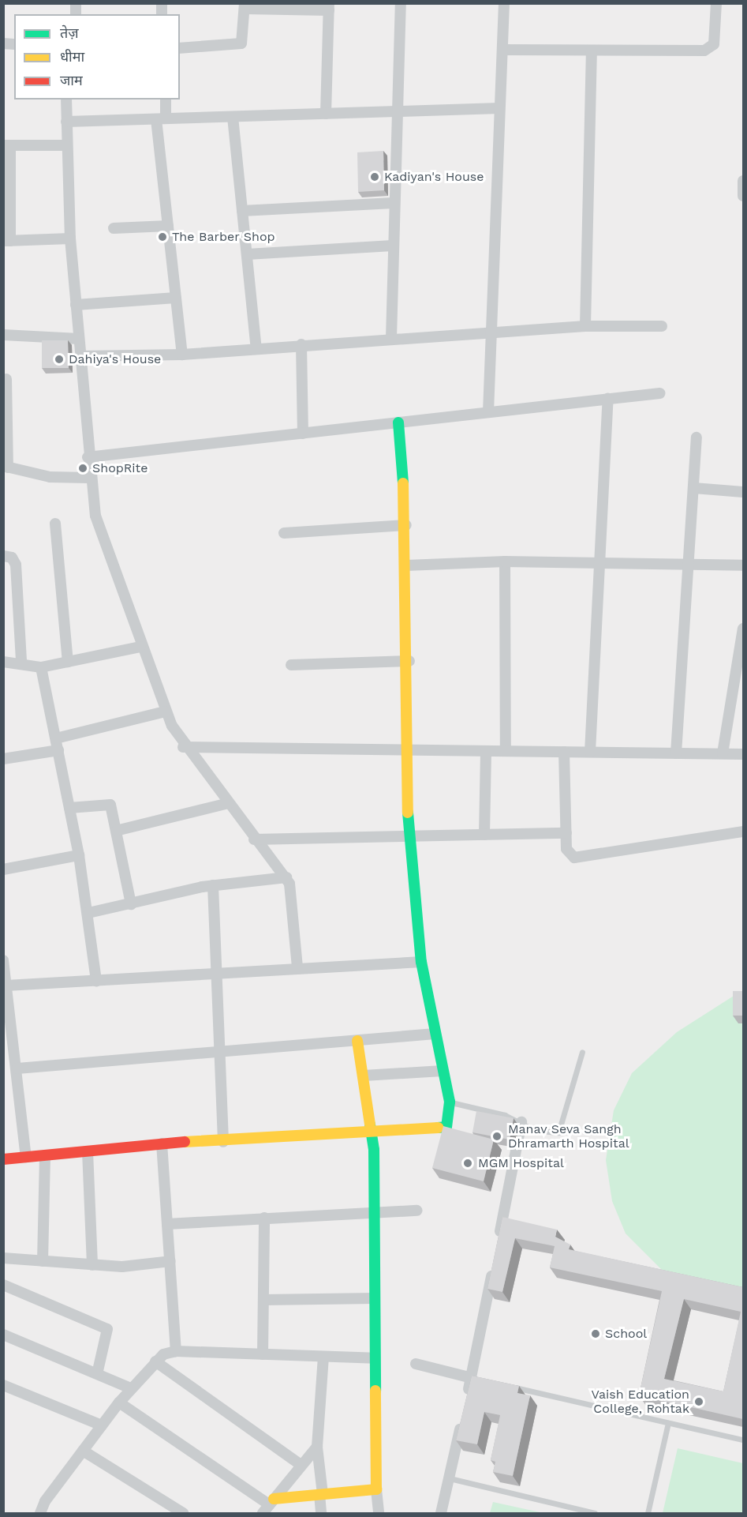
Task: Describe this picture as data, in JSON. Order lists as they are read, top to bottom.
{
  "places": [
    "Kadiyan's House",
    "The Barber Shop",
    "Dahiya's House",
    "ShopRite",
    "Manav Seva Sangh Dhramarth Hospital",
    "MGM Hospital",
    "School",
    "Vaish Education College, Rohtak"
  ],
  "legend": ["तेज़", "धीमा", "जाम"]
}
